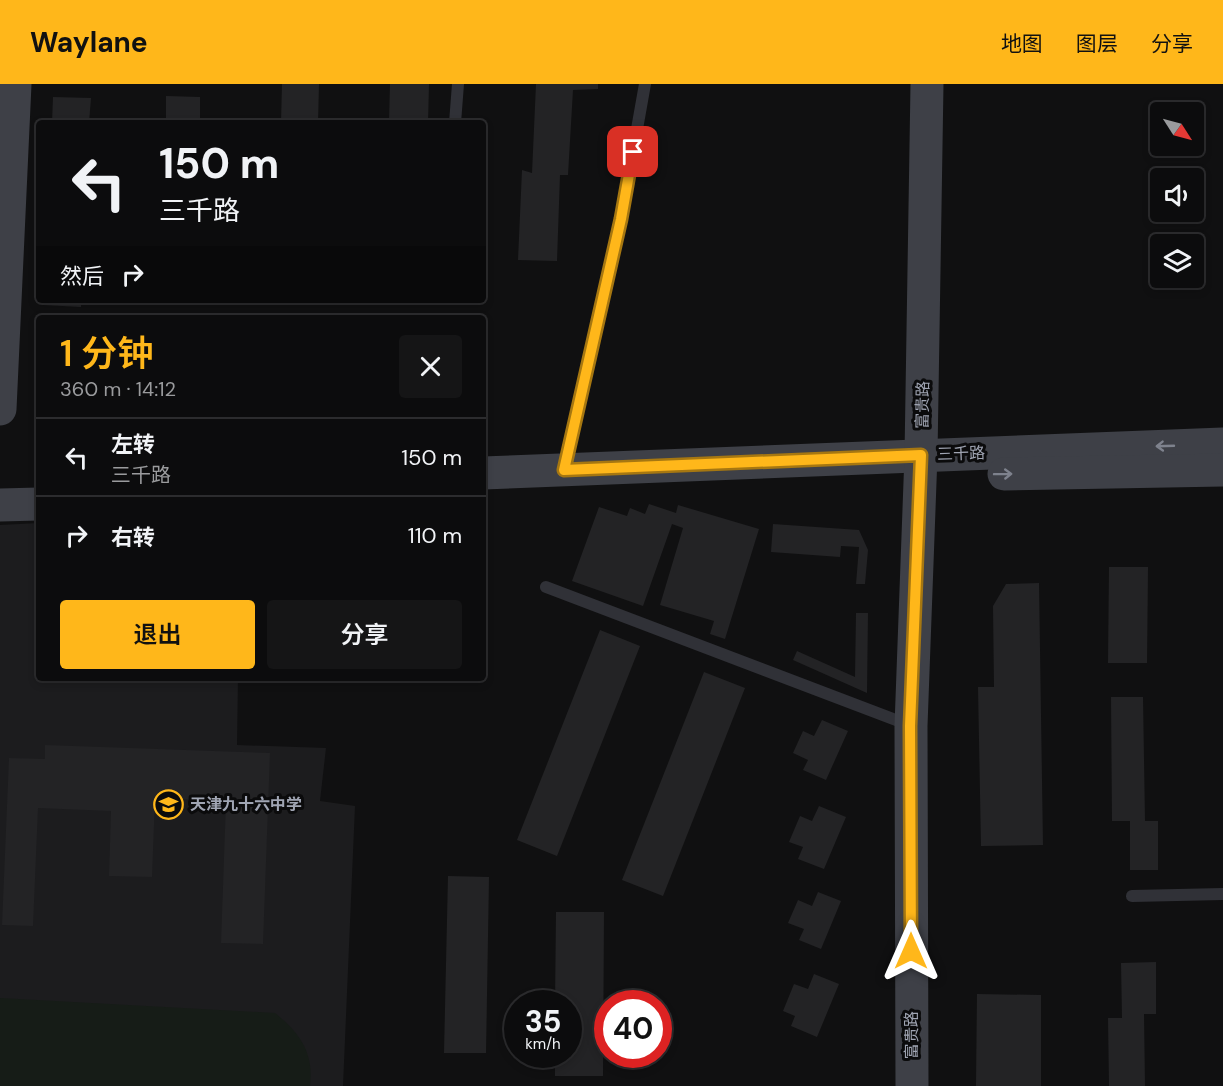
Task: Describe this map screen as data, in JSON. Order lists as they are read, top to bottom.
{
  "streets": {
    "street": ["富贵路", "三千路"]
  },
  "crossings": [
    ["富贵路", "三千路"]
  ],
  "places": {
    "school or university": ["天津九十六中学"]
  },
  "north": "bottom right",
  "page": {
    "header": "Waylane",
    "nav": ["地图", "图层", "分享"],
    "turn": ["150 m", "三千路"],
    "then": "然后",
    "heading": ["1 分钟", "360 m · 14:12"],
    "list": [
      {
        "name": "左转",
        "note": "三千路",
        "value": "150 m"
      },
      {
        "name": "右转",
        "value": "110 m"
      }
    ],
    "buttons": ["退出", "分享"],
    "speed": "35 km/h",
    "limit": "40"
  }
}
